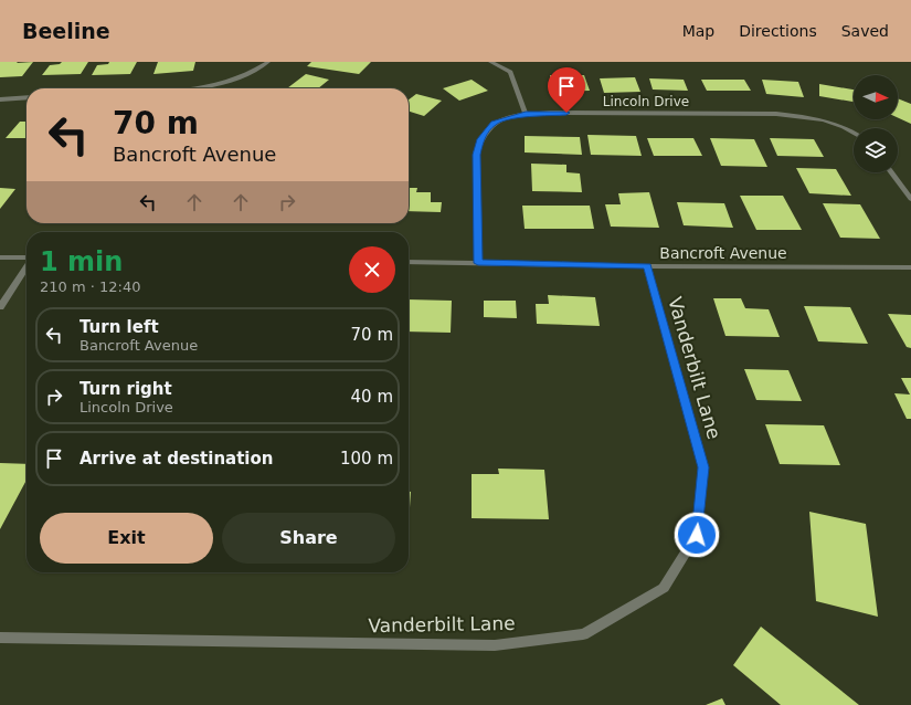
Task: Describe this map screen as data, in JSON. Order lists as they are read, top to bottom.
{
  "streets": {
    "street": ["Lincoln Drive", "Bancroft Avenue", "Vanderbilt Lane"]
  },
  "crossings": [
    ["Lincoln Drive", "Bancroft Avenue"],
    ["Bancroft Avenue", "Vanderbilt Lane"]
  ],
  "north": "right",
  "page": {
    "header": "Beeline",
    "nav": ["Map", "Directions", "Saved"],
    "turn": ["70 m", "Bancroft Avenue"],
    "heading": ["1 min", "210 m · 12:40"],
    "list": [
      {
        "name": "Turn left",
        "note": "Bancroft Avenue",
        "value": "70 m"
      },
      {
        "name": "Turn right",
        "note": "Lincoln Drive",
        "value": "40 m"
      },
      {
        "name": "Arrive at destination",
        "value": "100 m"
      }
    ],
    "buttons": ["Exit", "Share"]
  }
}
